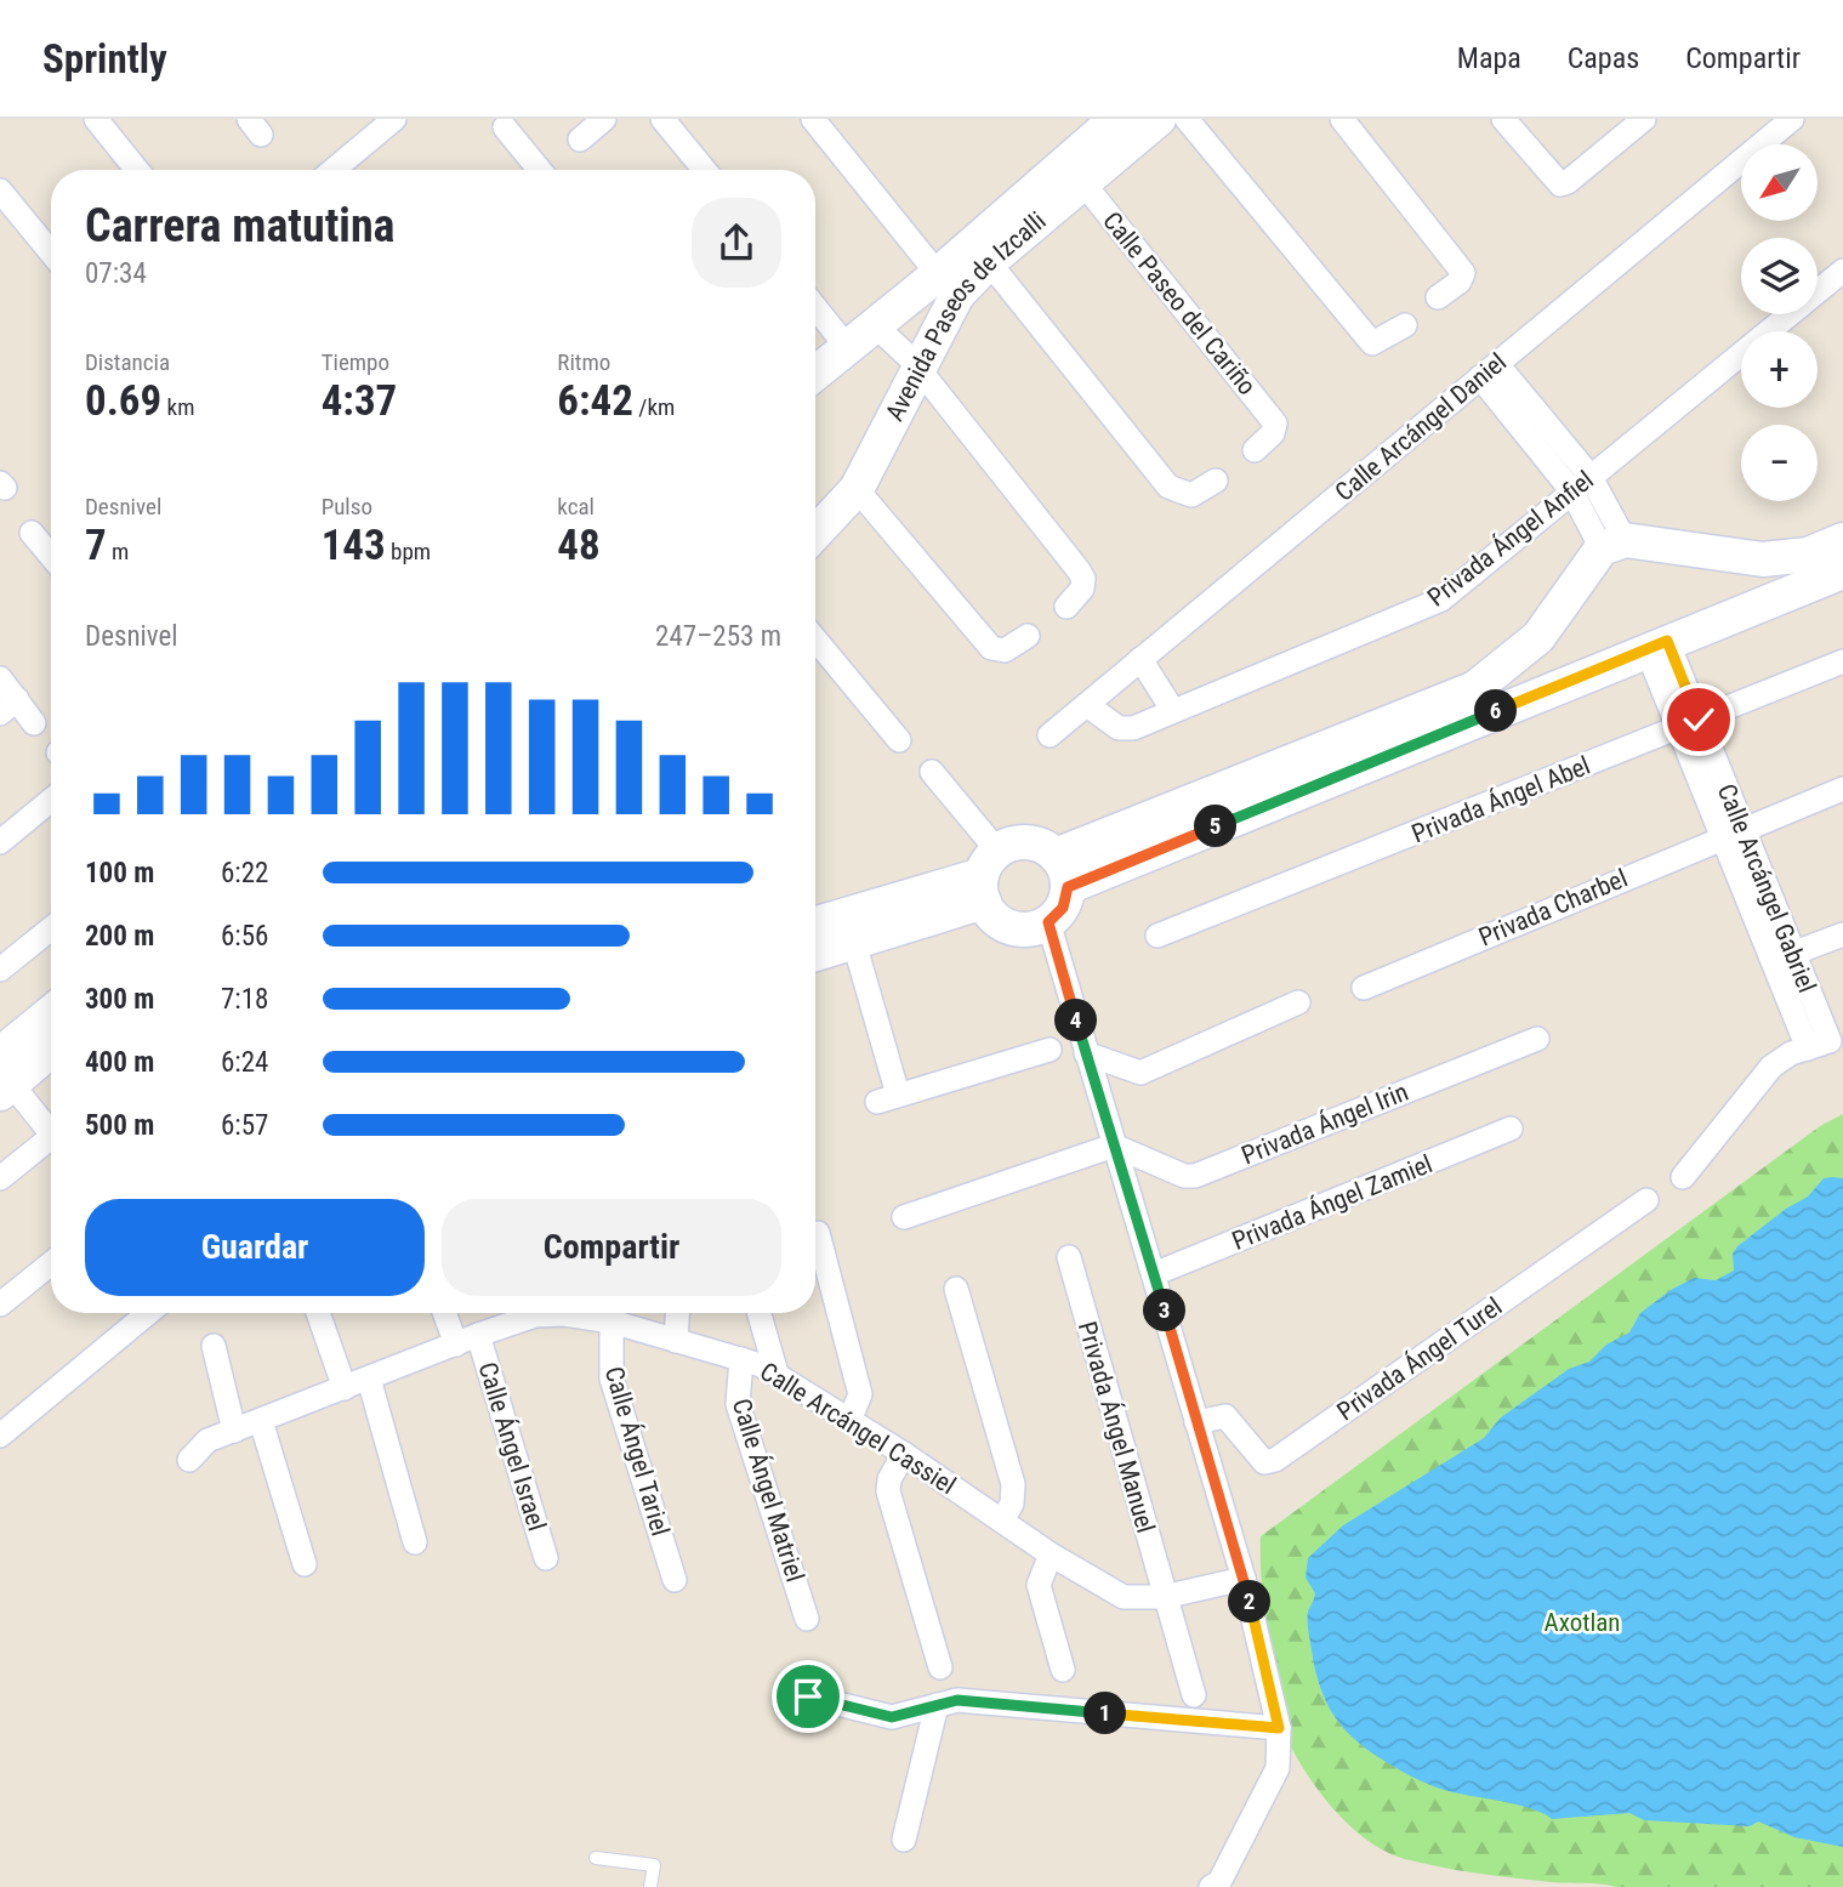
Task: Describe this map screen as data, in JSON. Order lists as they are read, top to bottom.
{
  "streets": {
    "street": [
      "Calle Paseo del Cariño",
      "Avenida Paseos de Izcalli",
      "Calle Arcángel Daniel",
      "Privada Ángel Anfiel",
      "Privada Ángel Abel",
      "Calle Arcángel Gabriel",
      "Privada Charbel",
      "Privada Ángel Irin",
      "Privada Ángel Zamiel",
      "Privada Ángel Turel",
      "Privada Ángel Manuel",
      "Calle Arcángel Cassiel",
      "Calle Ángel Israel",
      "Calle Ángel Tariel",
      "Calle Ángel Matriel"
    ]
  },
  "crossings": [
    ["Calle Paseo del Cariño", "Avenida Paseos de Izcalli"],
    ["Calle Arcángel Daniel", "Privada Ángel Anfiel"],
    ["Privada Ángel Abel", "Calle Arcángel Gabriel"],
    ["Calle Arcángel Gabriel", "Privada Charbel"],
    ["Privada Ángel Manuel", "Calle Arcángel Cassiel"],
    ["Calle Arcángel Cassiel", "Calle Ángel Israel"],
    ["Calle Arcángel Cassiel", "Calle Ángel Tariel"],
    ["Calle Arcángel Cassiel", "Calle Ángel Matriel"]
  ],
  "parks": ["Axotlan"],
  "north": "bottom left",
  "page": {
    "header": "Sprintly",
    "nav": ["Mapa", "Capas", "Compartir"],
    "map_buttons": ["+", "−"],
    "heading": ["Carrera matutina", "07:34"],
    "stats": [
      ["Distancia", "0.69 km"],
      ["Tiempo", "4:37"],
      ["Ritmo", "6:42 /km"],
      ["Desnivel", "7 m"],
      ["Pulso", "143 bpm"],
      ["kcal", "48"]
    ],
    "chart": ["Desnivel", "247–253 m"],
    "pins": [
      "6",
      "5",
      "4",
      "3",
      "2",
      "1"
    ],
    "list": [
      {
        "name": "100 m",
        "note": "6:22"
      },
      {
        "name": "200 m",
        "note": "6:56"
      },
      {
        "name": "300 m",
        "note": "7:18"
      },
      {
        "name": "400 m",
        "note": "6:24"
      },
      {
        "name": "500 m",
        "note": "6:57"
      }
    ],
    "buttons": ["Guardar", "Compartir"]
  }
}
